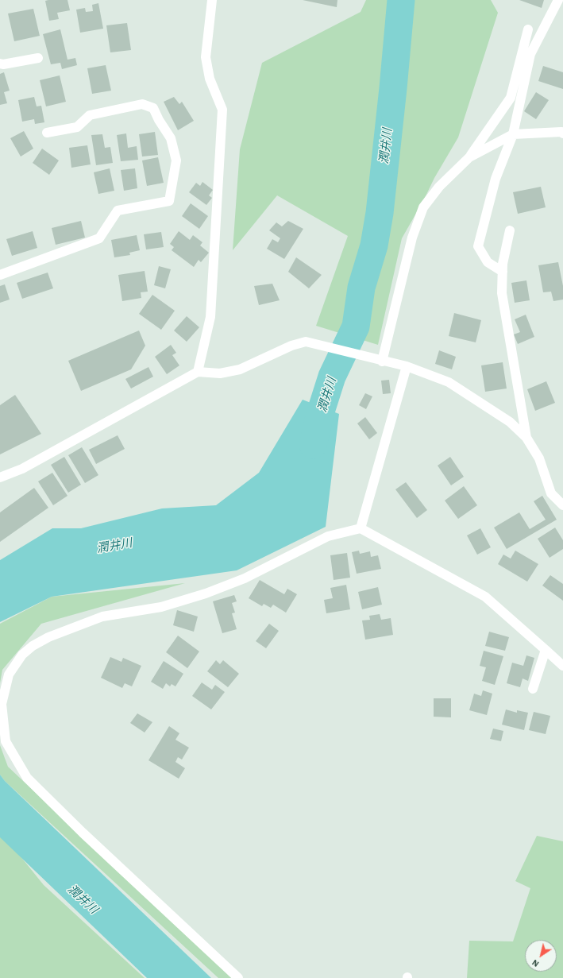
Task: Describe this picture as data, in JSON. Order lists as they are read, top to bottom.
{
  "water": ["潤井川"],
  "north": "bottom left"
}
